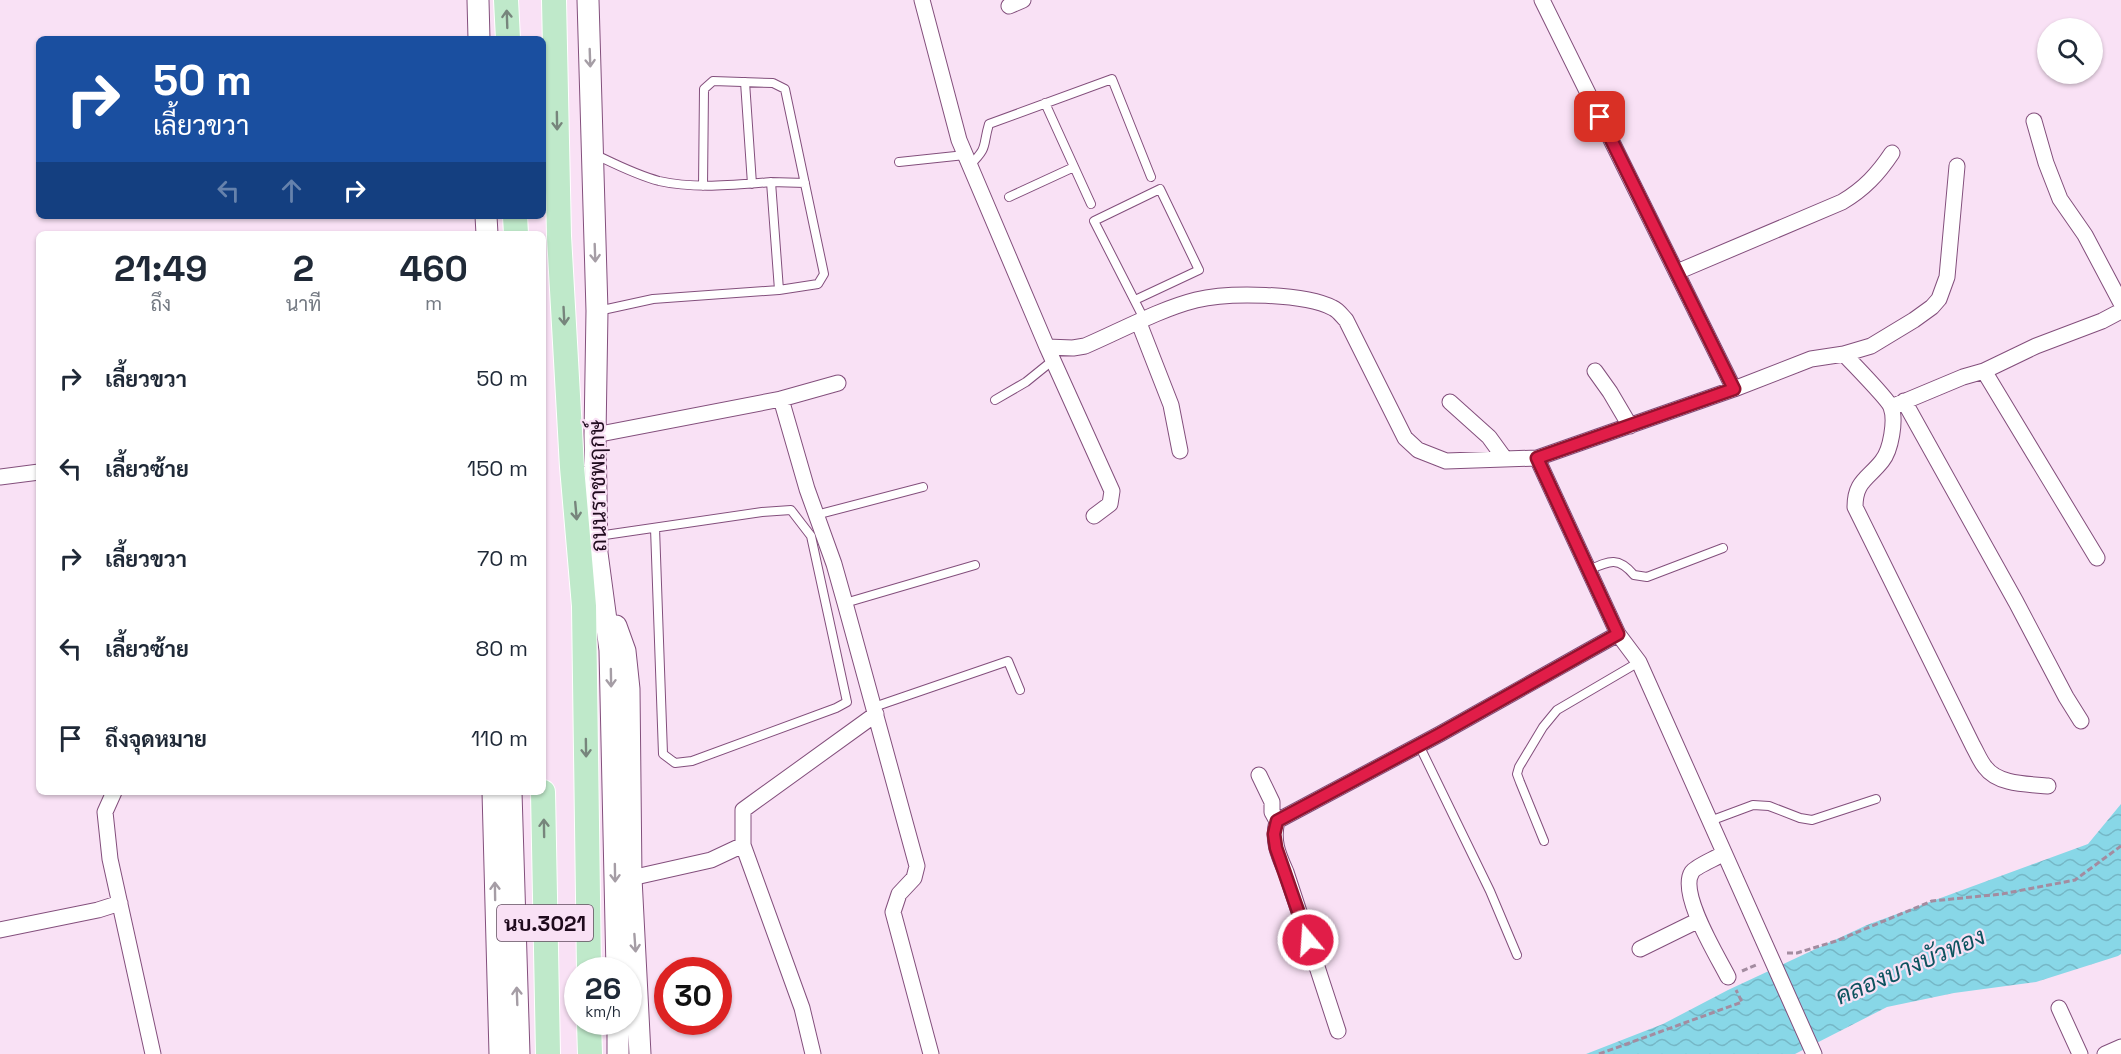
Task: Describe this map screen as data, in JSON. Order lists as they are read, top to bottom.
{
  "streets": {
    "main road": ["ถนนราชพฤกษ์", "นบ.3021"]
  },
  "water": ["คลองบางบัวทอง"],
  "page": {
    "turn": ["50 m", "เลี้ยวขวา"],
    "eta": [
      "21:49",
      "ถึง",
      "2",
      "นาที",
      "460",
      "m"
    ],
    "list": [
      {
        "name": "เลี้ยวขวา",
        "value": "50 m"
      },
      {
        "name": "เลี้ยวซ้าย",
        "value": "150 m"
      },
      {
        "name": "เลี้ยวขวา",
        "value": "70 m"
      },
      {
        "name": "เลี้ยวซ้าย",
        "value": "80 m"
      },
      {
        "name": "ถึงจุดหมาย",
        "value": "110 m"
      }
    ],
    "speed": "26 km/h",
    "limit": "30"
  }
}
